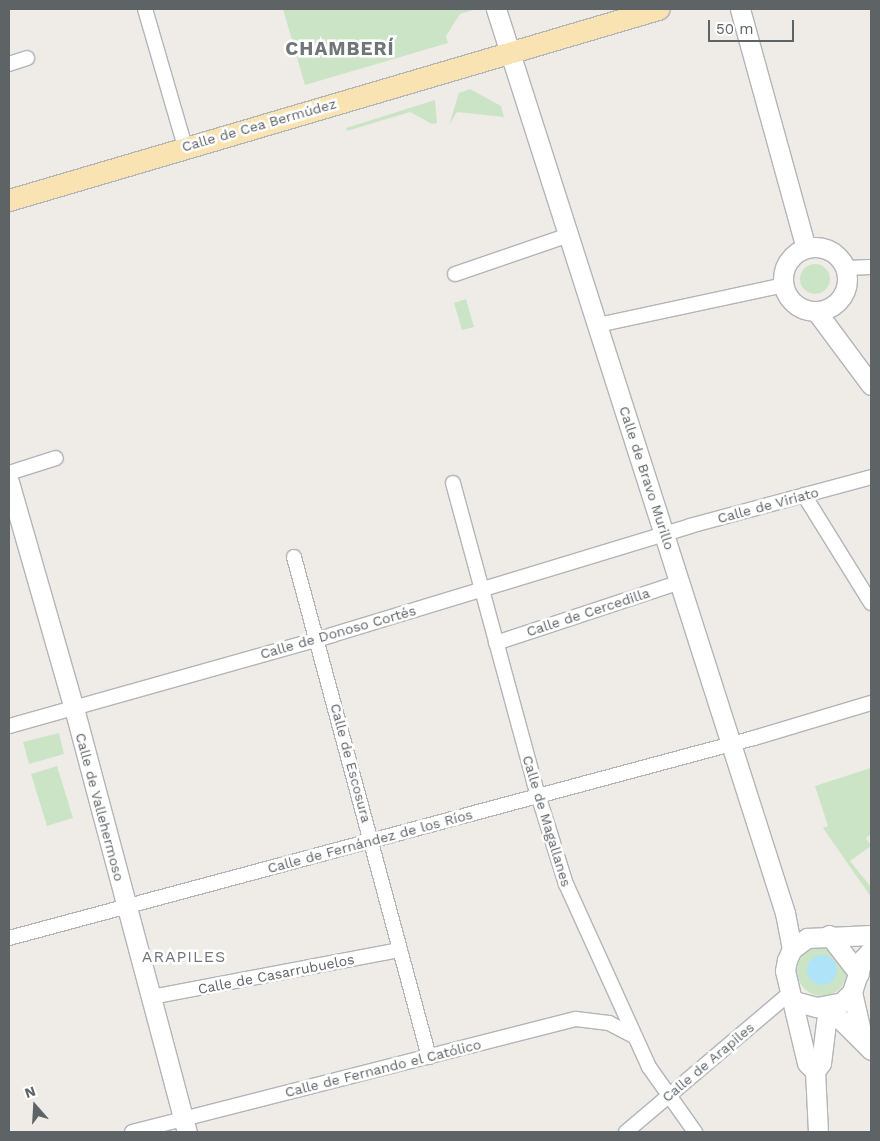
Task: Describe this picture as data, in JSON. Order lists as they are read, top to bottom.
{
  "streets": {
    "main road": ["Calle de Cea Bermúdez", "Calle de Bravo Murillo", "Calle de Vallehermoso"],
    "street": [
      "Calle de Viriato",
      "Calle de Cercedilla",
      "Calle de Donoso Cortés",
      "Calle de Escosura",
      "Calle de Magallanes",
      "Calle de Fernández de los Ríos",
      "Calle de Casarrubuelos",
      "Calle de Arapiles",
      "Calle de Fernando el Católico"
    ]
  },
  "crossings": [
    ["Calle de Cea Bermúdez", "Calle de Bravo Murillo"],
    ["Calle de Bravo Murillo", "Calle de Viriato"],
    ["Calle de Bravo Murillo", "Calle de Cercedilla"],
    ["Calle de Bravo Murillo", "Calle de Donoso Cortés"],
    ["Calle de Bravo Murillo", "Calle de Fernández de los Ríos"],
    ["Calle de Bravo Murillo", "Calle de Arapiles"],
    ["Calle de Viriato", "Calle de Donoso Cortés"],
    ["Calle de Cercedilla", "Calle de Magallanes"],
    ["Calle de Donoso Cortés", "Calle de Escosura"],
    ["Calle de Donoso Cortés", "Calle de Vallehermoso"],
    ["Calle de Donoso Cortés", "Calle de Magallanes"],
    ["Calle de Escosura", "Calle de Fernández de los Ríos"],
    ["Calle de Escosura", "Calle de Casarrubuelos"],
    ["Calle de Escosura", "Calle de Fernando el Católico"],
    ["Calle de Vallehermoso", "Calle de Fernández de los Ríos"],
    ["Calle de Vallehermoso", "Calle de Casarrubuelos"],
    ["Calle de Vallehermoso", "Calle de Fernando el Católico"],
    ["Calle de Magallanes", "Calle de Fernández de los Ríos"],
    ["Calle de Magallanes", "Calle de Arapiles"],
    ["Calle de Magallanes", "Calle de Fernando el Católico"]
  ],
  "districts": ["CHAMBERÍ", "ARAPILES"],
  "scale_bar": "50 m",
  "north": "top"
}
